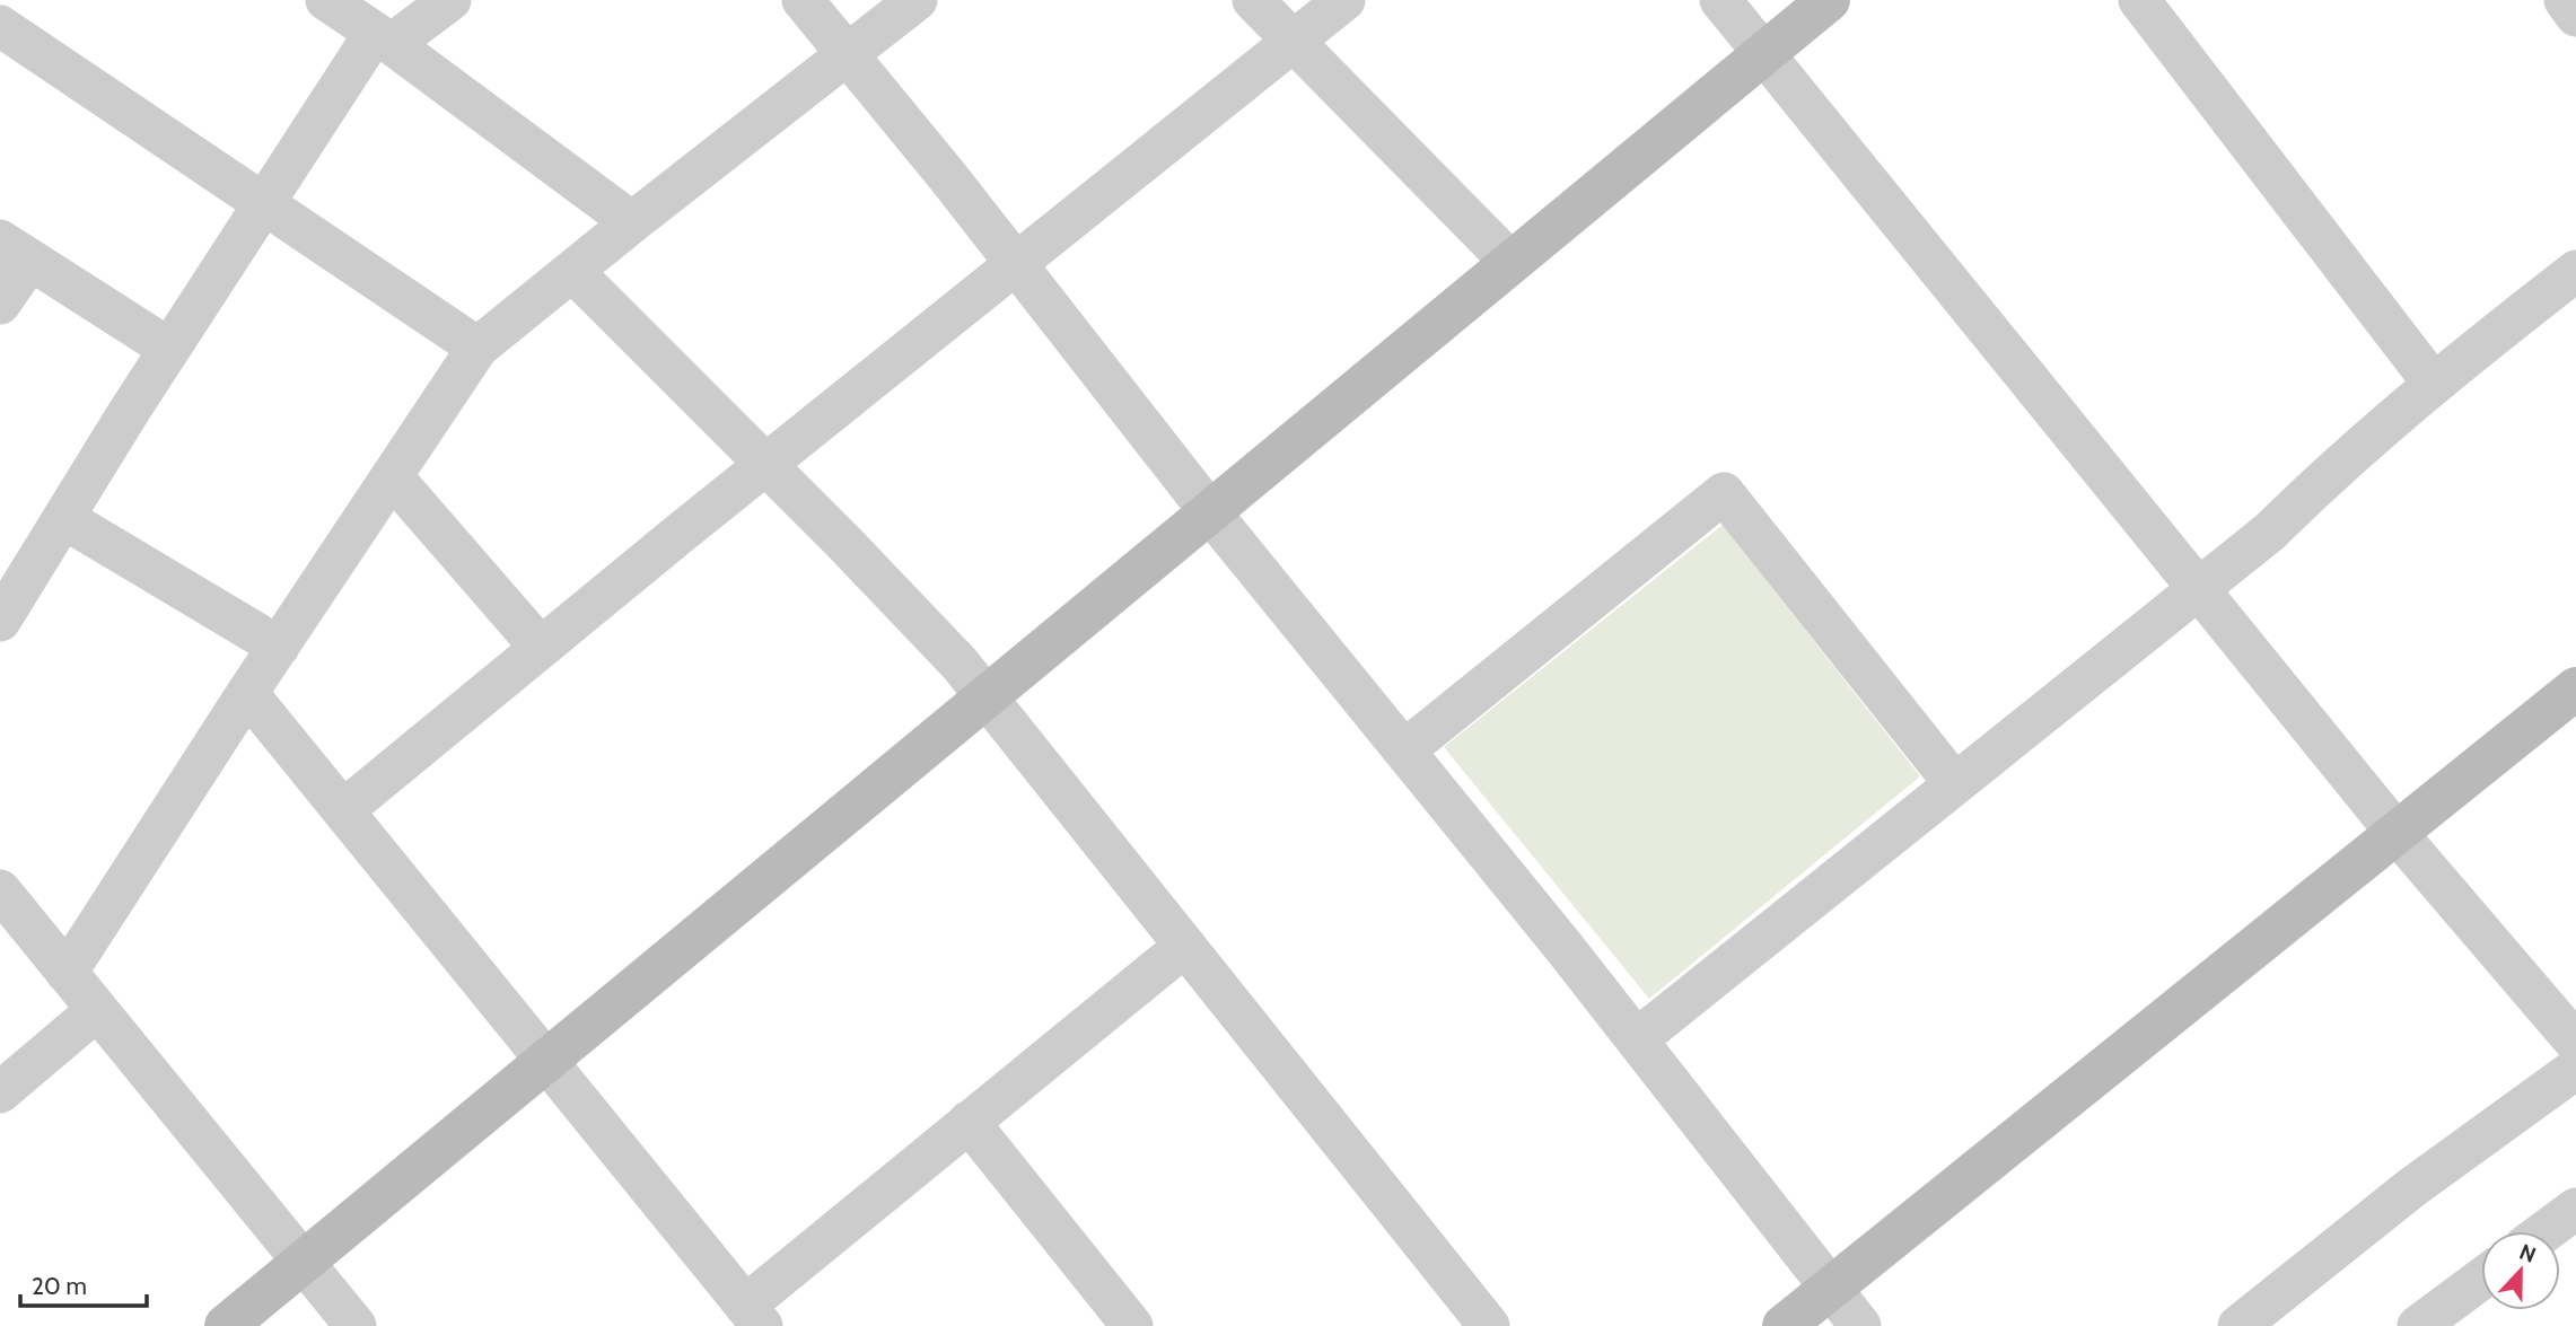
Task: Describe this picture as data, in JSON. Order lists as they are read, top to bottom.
{
  "scale_bar": "20 m",
  "north": "top"
}
